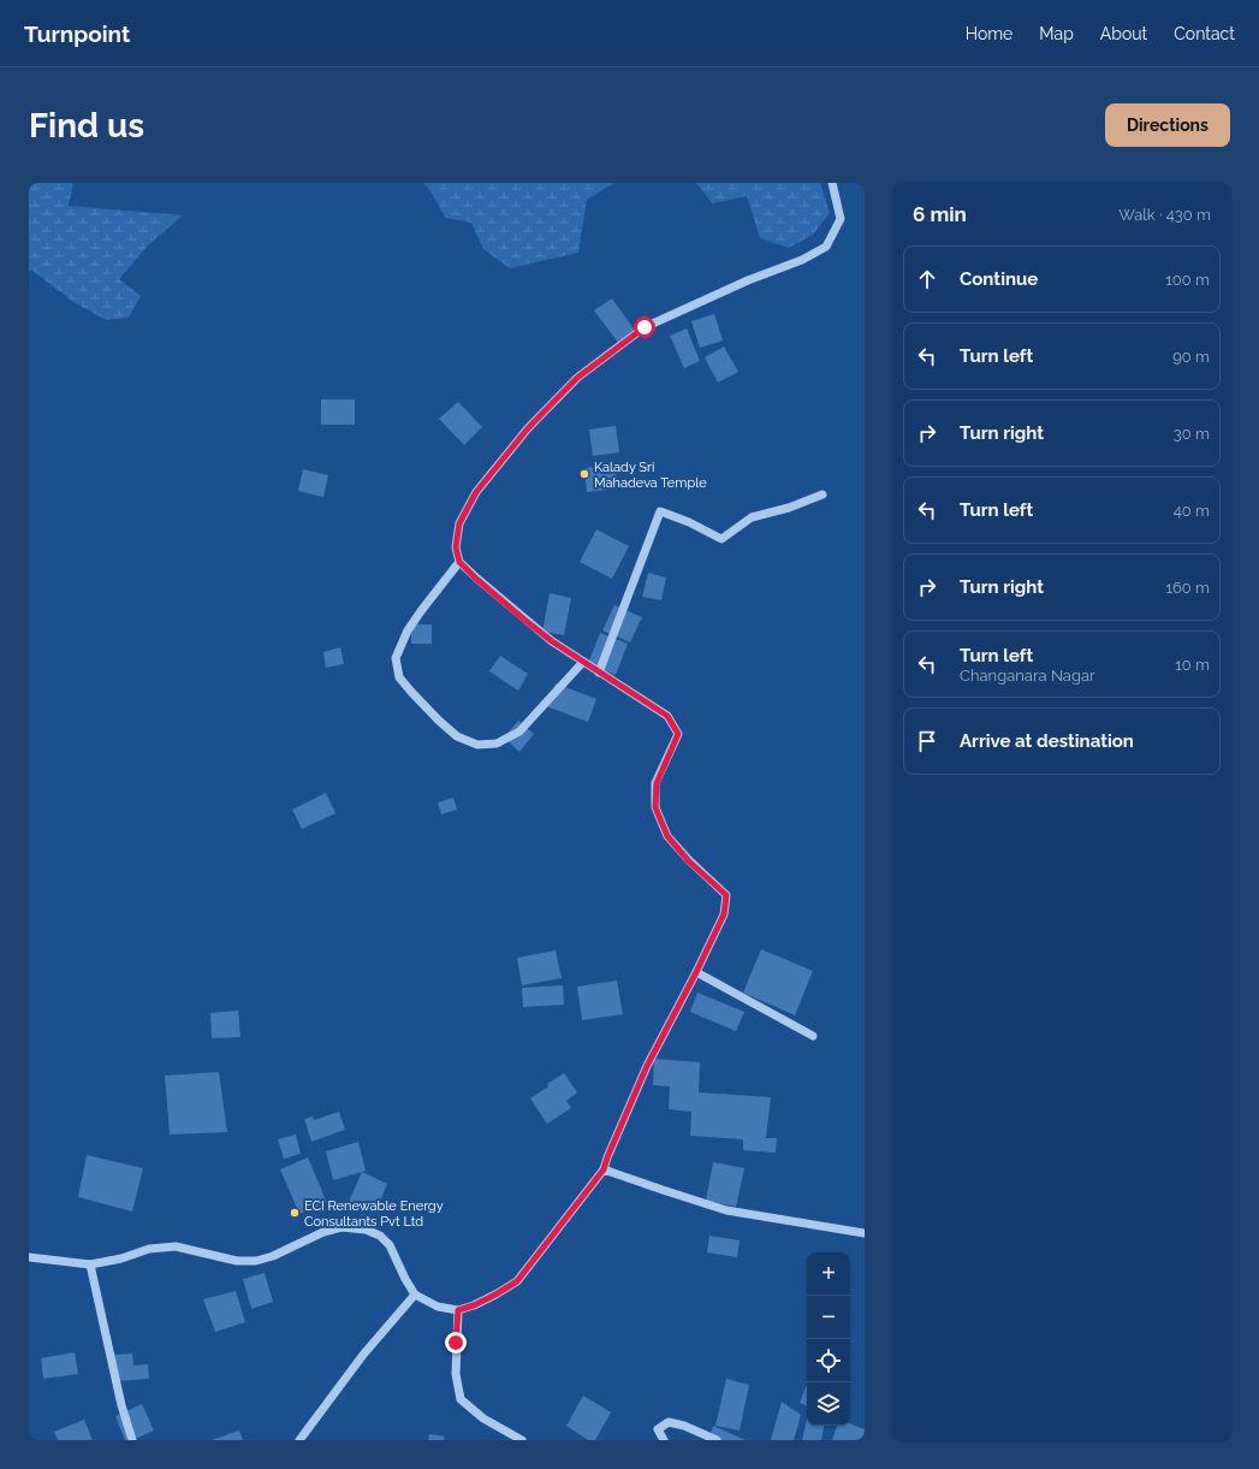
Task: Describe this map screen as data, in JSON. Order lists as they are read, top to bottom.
{
  "places": ["Kalady Sri Mahadeva Temple", "ECI Renewable Energy Consultants Pvt Ltd"],
  "page": {
    "header": "Turnpoint",
    "nav": [
      "Home",
      "Map",
      "About",
      "Contact"
    ],
    "buttons": "Directions",
    "title": "Find us",
    "heading": ["6 min", "Walk · 430 m"],
    "list": [
      ["Continue", "100 m"],
      ["Turn left", "90 m"],
      ["Turn right", "30 m"],
      ["Turn left", "40 m"],
      ["Turn right", "160 m"],
      ["Turn left", "Changanara Nagar", "10 m"],
      "Arrive at destination"
    ],
    "map_buttons": ["+", "−"]
  }
}
